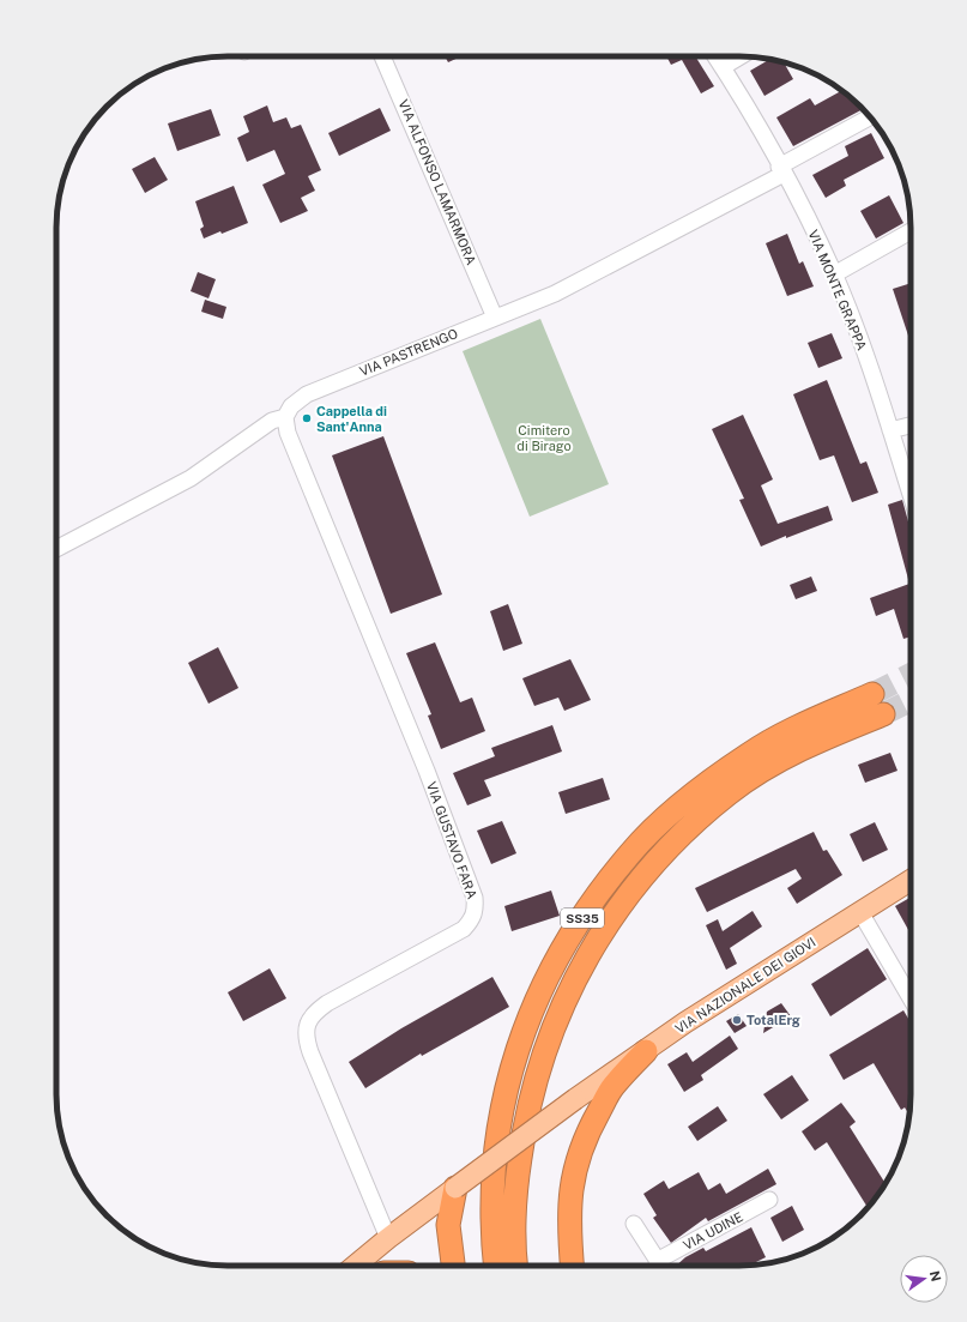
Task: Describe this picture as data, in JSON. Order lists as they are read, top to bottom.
{
  "streets": {
    "highway": ["SS35"],
    "main road": ["VIA NAZIONALE DEI GIOVI"],
    "street": [
      "VIA ALFONSO LAMARMORA",
      "VIA MONTE GRAPPA",
      "VIA PASTRENGO",
      "VIA GUSTAVO FARA",
      "VIA UDINE"
    ]
  },
  "crossings": [
    ["VIA ALFONSO LAMARMORA", "VIA PASTRENGO"],
    ["VIA MONTE GRAPPA", "VIA PASTRENGO"],
    ["VIA PASTRENGO", "VIA GUSTAVO FARA"]
  ],
  "parks": ["Cimitero di Birago"],
  "places": ["Cappella di Sant'Anna", "TotalErg"],
  "north": "right"
}
